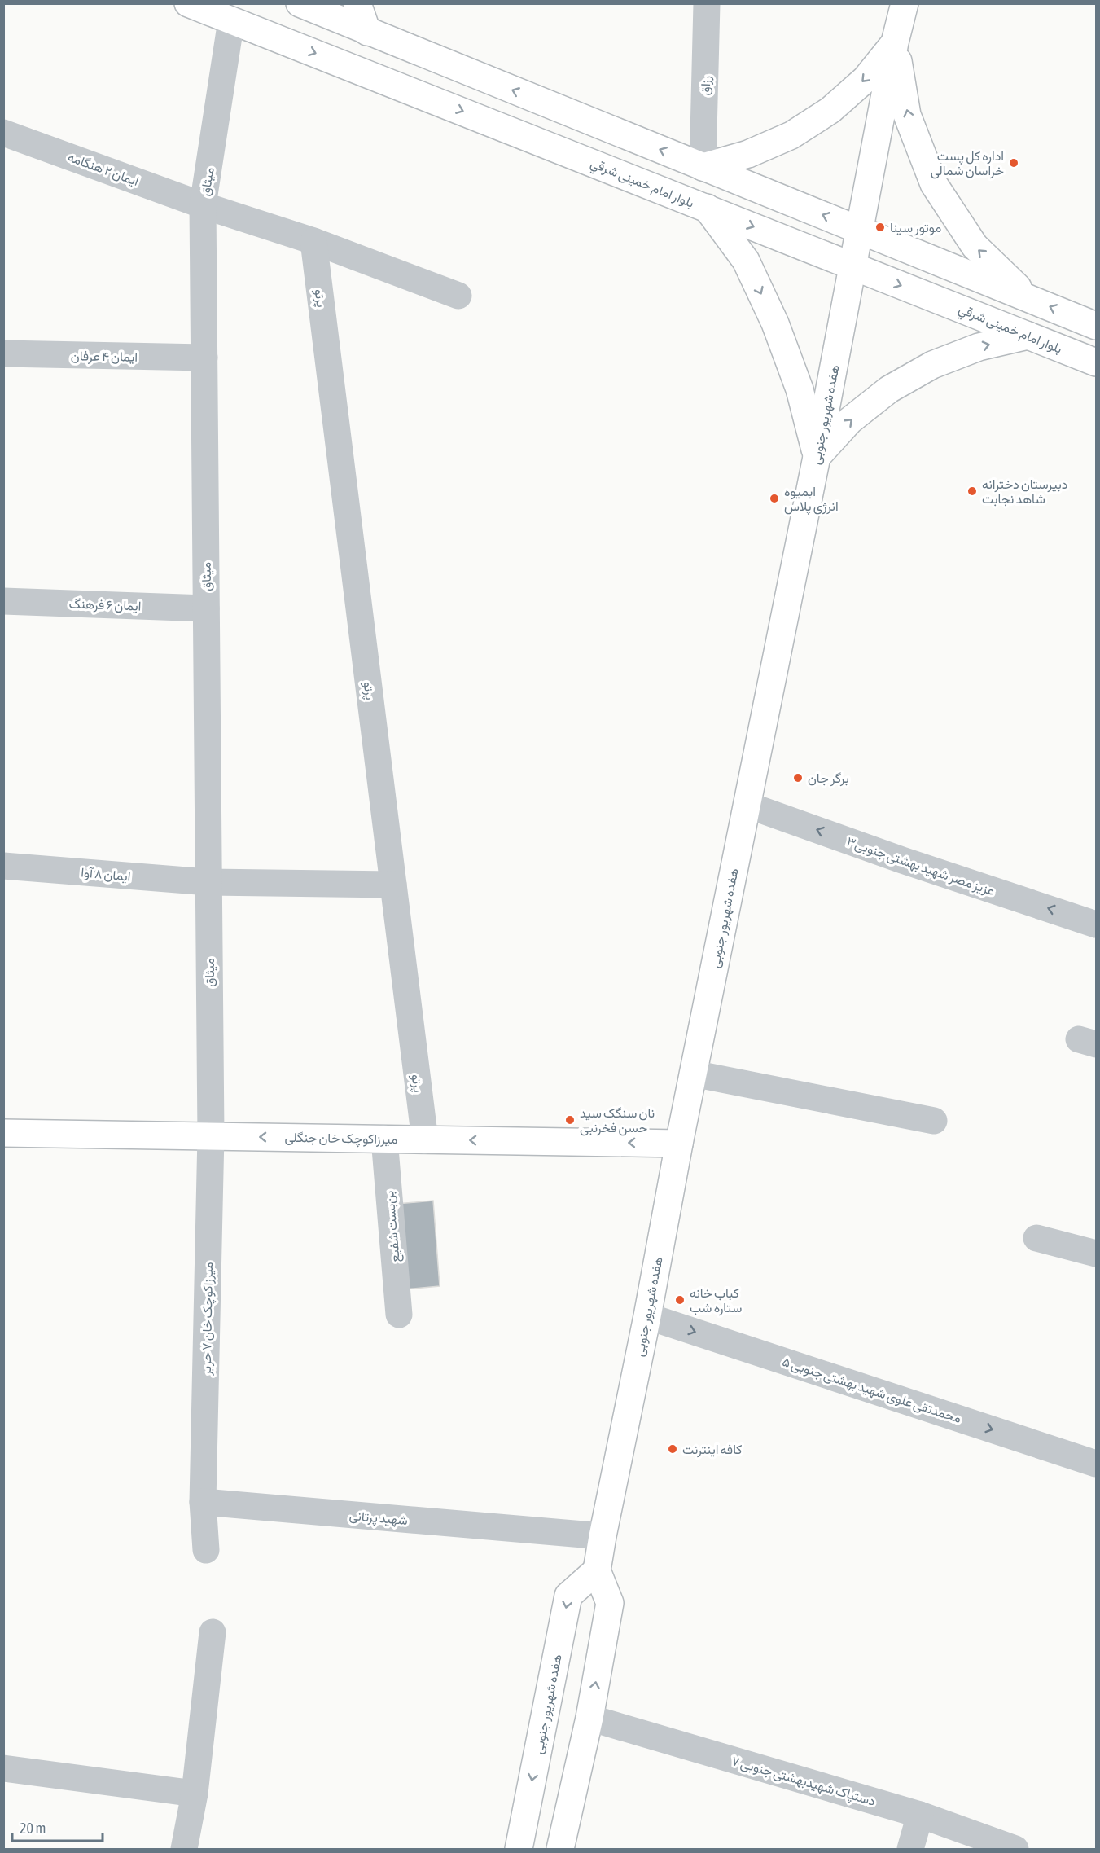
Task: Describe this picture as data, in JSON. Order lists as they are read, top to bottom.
{
  "streets": {
    "main road": ["بلوار امام خمینی شرقي", "هفده شهریور جنوبی", "میرزاکوچک خان جنگلی"],
    "street": [
      "رزاق",
      "ایمان ۲ هنگامه",
      "میثاق",
      "پرتو",
      "ایمان ۴ عرفان",
      "ایمان ۶ فرهنگ",
      "عزیز مصر شهید بهشتی جنوبی۳",
      "ایمان ۸ آوا",
      "بن‌بست شفیع",
      "میرزاکوچک خان ۷ حریر",
      "محمدتقی علوی شهید بهشتی جنوبی ۵",
      "شهید پرتانی",
      "دستپاک شهیدبهشتی جنوبی ۷"
    ]
  },
  "crossings": [
    ["ایمان ۲ هنگامه", "میثاق"],
    ["ایمان ۲ هنگامه", "پرتو"],
    ["میثاق", "بلوار امام خمینی شرقي"],
    ["میثاق", "ایمان ۴ عرفان"],
    ["میثاق", "ایمان ۶ فرهنگ"],
    ["میثاق", "ایمان ۸ آوا"],
    ["میثاق", "میرزاکوچک خان جنگلی"],
    ["میثاق", "میرزاکوچک خان ۷ حریر"],
    ["بلوار امام خمینی شرقي", "هفده شهریور جنوبی"],
    ["پرتو", "ایمان ۸ آوا"],
    ["پرتو", "میرزاکوچک خان جنگلی"],
    ["هفده شهریور جنوبی", "عزیز مصر شهید بهشتی جنوبی۳"],
    ["هفده شهریور جنوبی", "میرزاکوچک خان جنگلی"],
    ["هفده شهریور جنوبی", "محمدتقی علوی شهید بهشتی جنوبی ۵"],
    ["هفده شهریور جنوبی", "شهید پرتانی"],
    ["میرزاکوچک خان جنگلی", "بن‌بست شفیع"],
    ["میرزاکوچک خان جنگلی", "میرزاکوچک خان ۷ حریر"],
    ["میرزاکوچک خان ۷ حریر", "شهید پرتانی"]
  ],
  "one_way": ["عزیز مصر شهید بهشتی جنوبی۳", "میرزاکوچک خان جنگلی", "محمدتقی علوی شهید بهشتی جنوبی ۵"],
  "places": [
    "اداره کل پست خراسان شمالی",
    "موتور سینا",
    "دبیرستان دخترانه شاهد نجابت",
    "ابمیوه انرژی پلاس",
    "برگر جان",
    "نان سنگک سید حسن فخرنبی",
    "کباب خانه ستاره شب",
    "کافه اینترنت"
  ],
  "scale_bar": "20 m"
}
